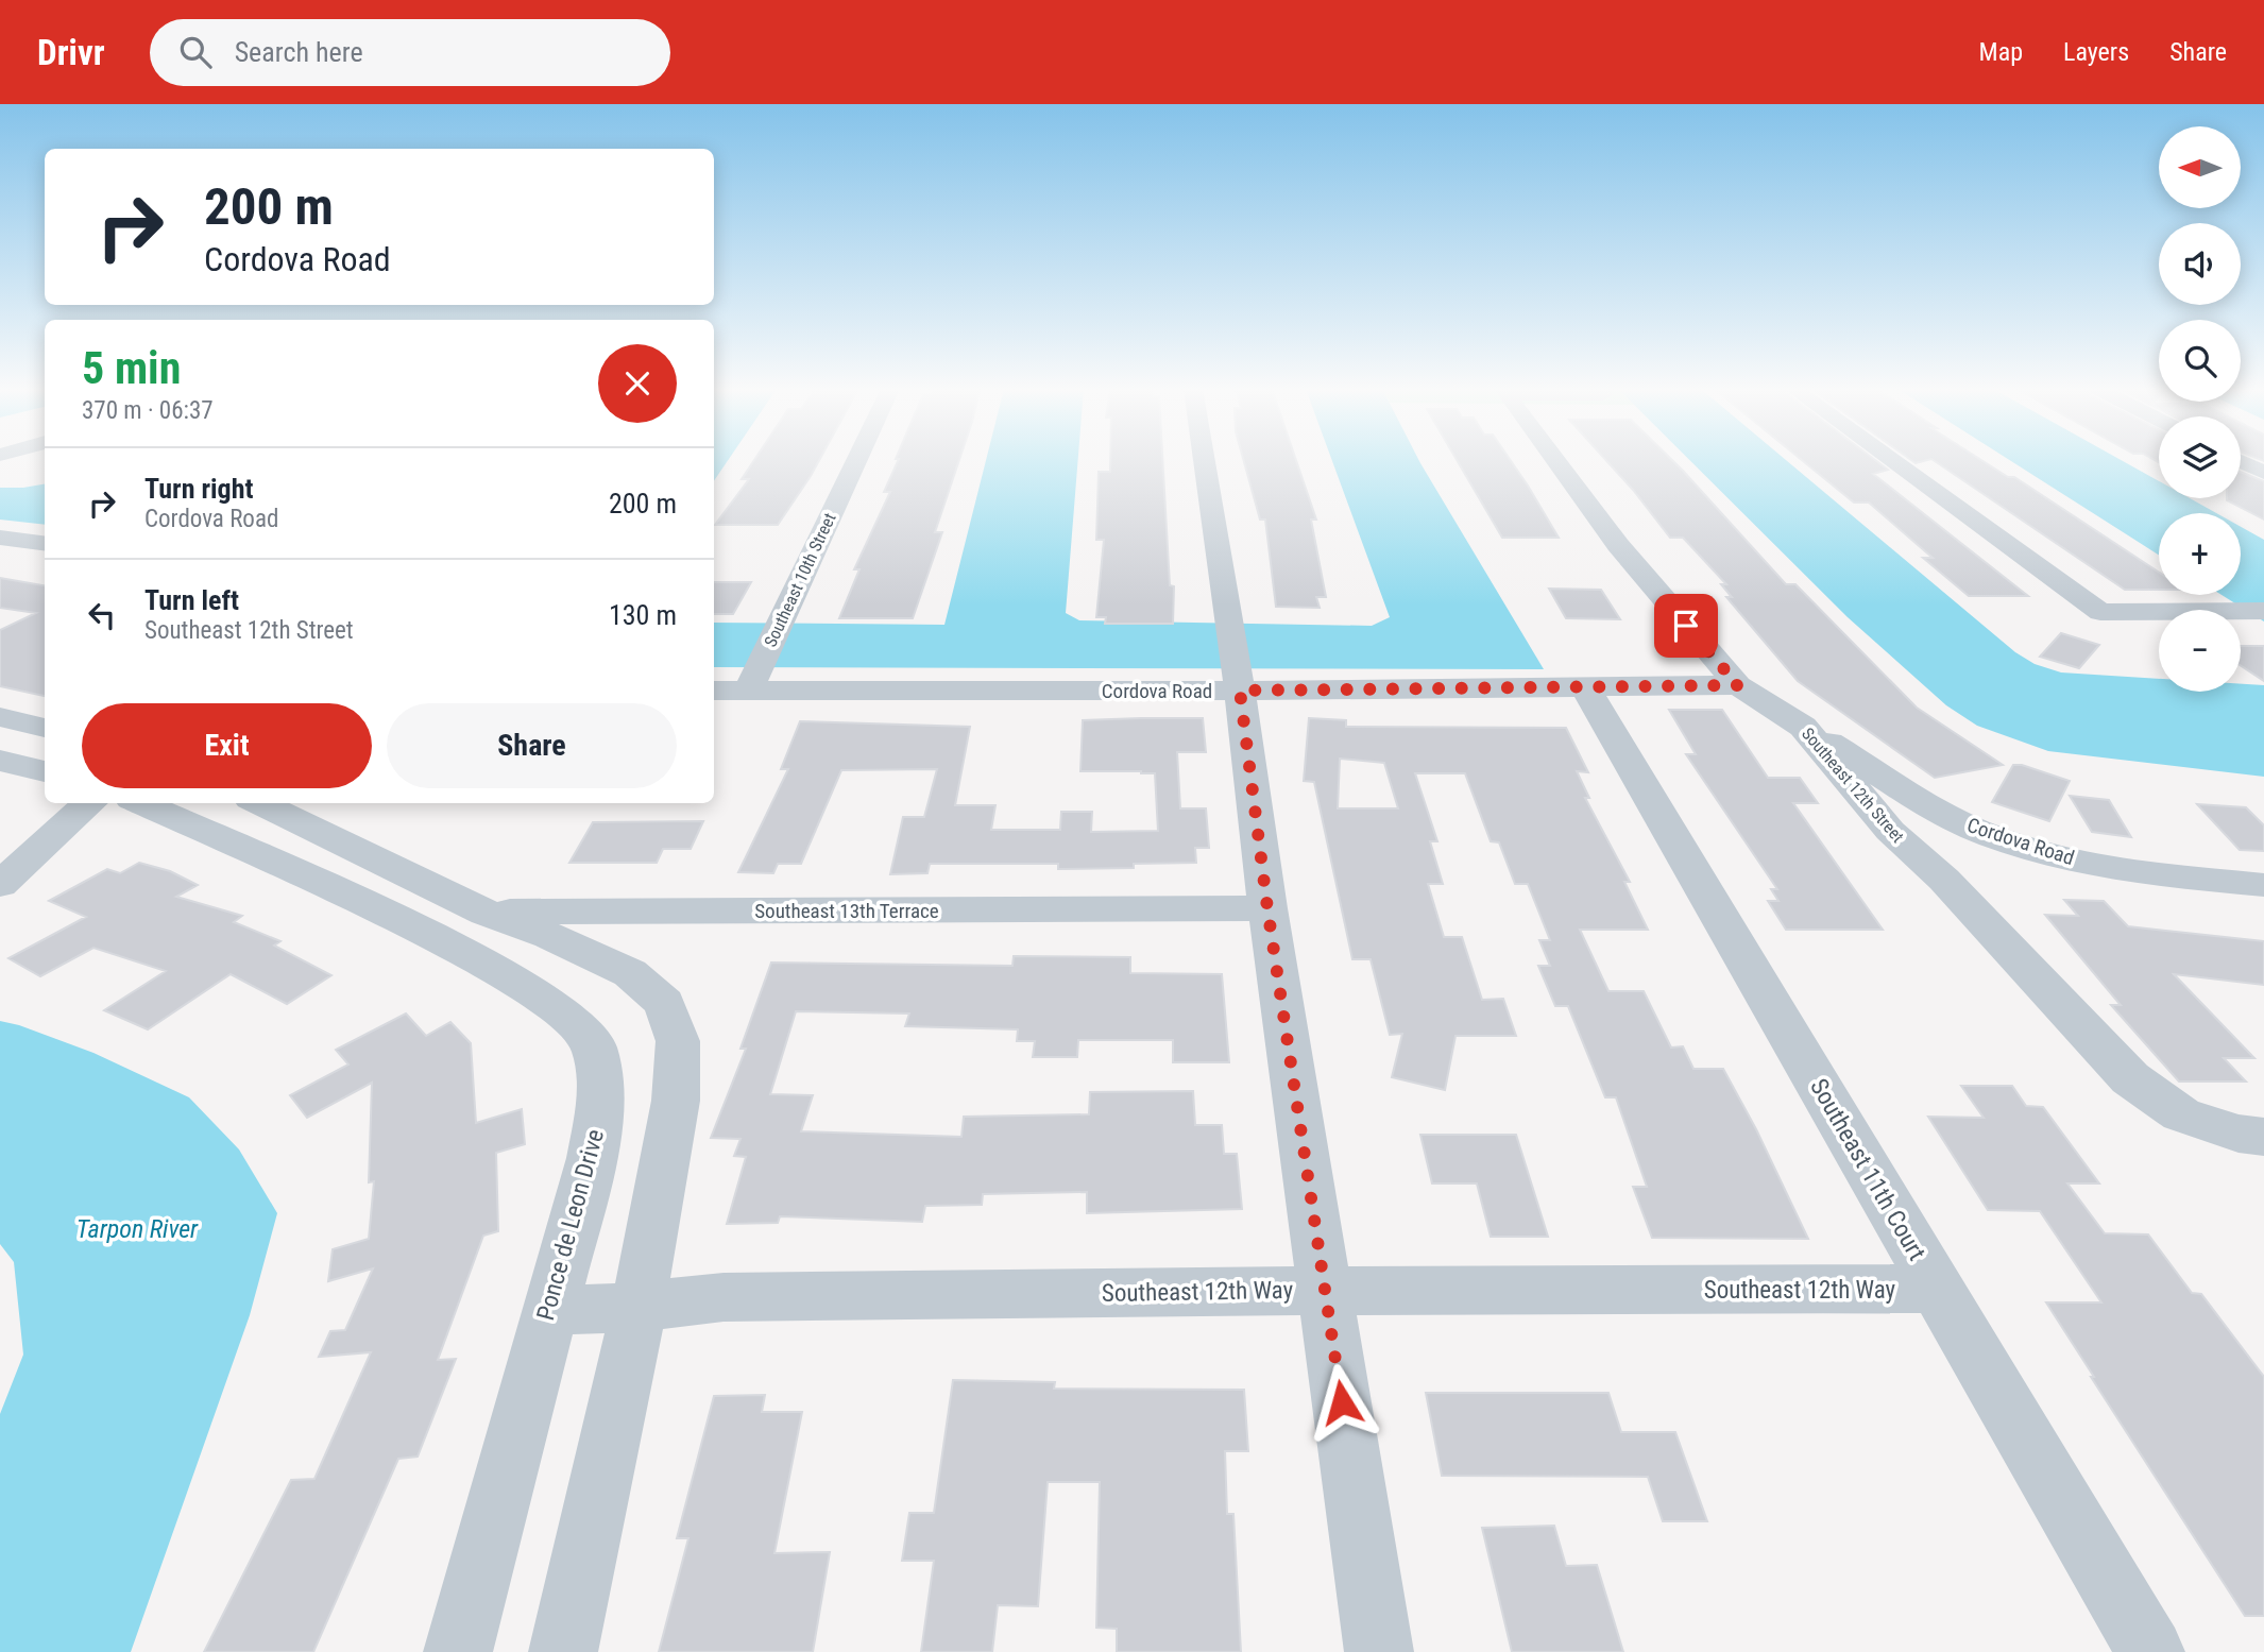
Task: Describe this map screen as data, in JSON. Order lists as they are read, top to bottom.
{
  "streets": {
    "street": [
      "Southeast 10th Street",
      "Cordova Road",
      "Southeast 12th Street",
      "Southeast 13th Terrace",
      "Southeast 11th Court",
      "Ponce de Leon Drive",
      "Southeast 12th Way"
    ]
  },
  "crossings": [
    ["Southeast 10th Street", "Cordova Road"],
    ["Cordova Road", "Southeast 12th Street"],
    ["Cordova Road", "Southeast 11th Court"],
    ["Southeast 13th Terrace", "Ponce de Leon Drive"],
    ["Southeast 11th Court", "Southeast 12th Way"],
    ["Ponce de Leon Drive", "Southeast 12th Way"]
  ],
  "water": ["Tarpon River"],
  "north": "left",
  "page": {
    "header": "Drivr",
    "search": "Search here",
    "nav": ["Map", "Layers", "Share"],
    "map_buttons": ["+", "−"],
    "turn": ["200 m", "Cordova Road"],
    "heading": ["5 min", "370 m · 06:37"],
    "list": [
      {
        "name": "Turn right",
        "note": "Cordova Road",
        "value": "200 m"
      },
      {
        "name": "Turn left",
        "note": "Southeast 12th Street",
        "value": "130 m"
      }
    ],
    "buttons": ["Exit", "Share"]
  }
}
